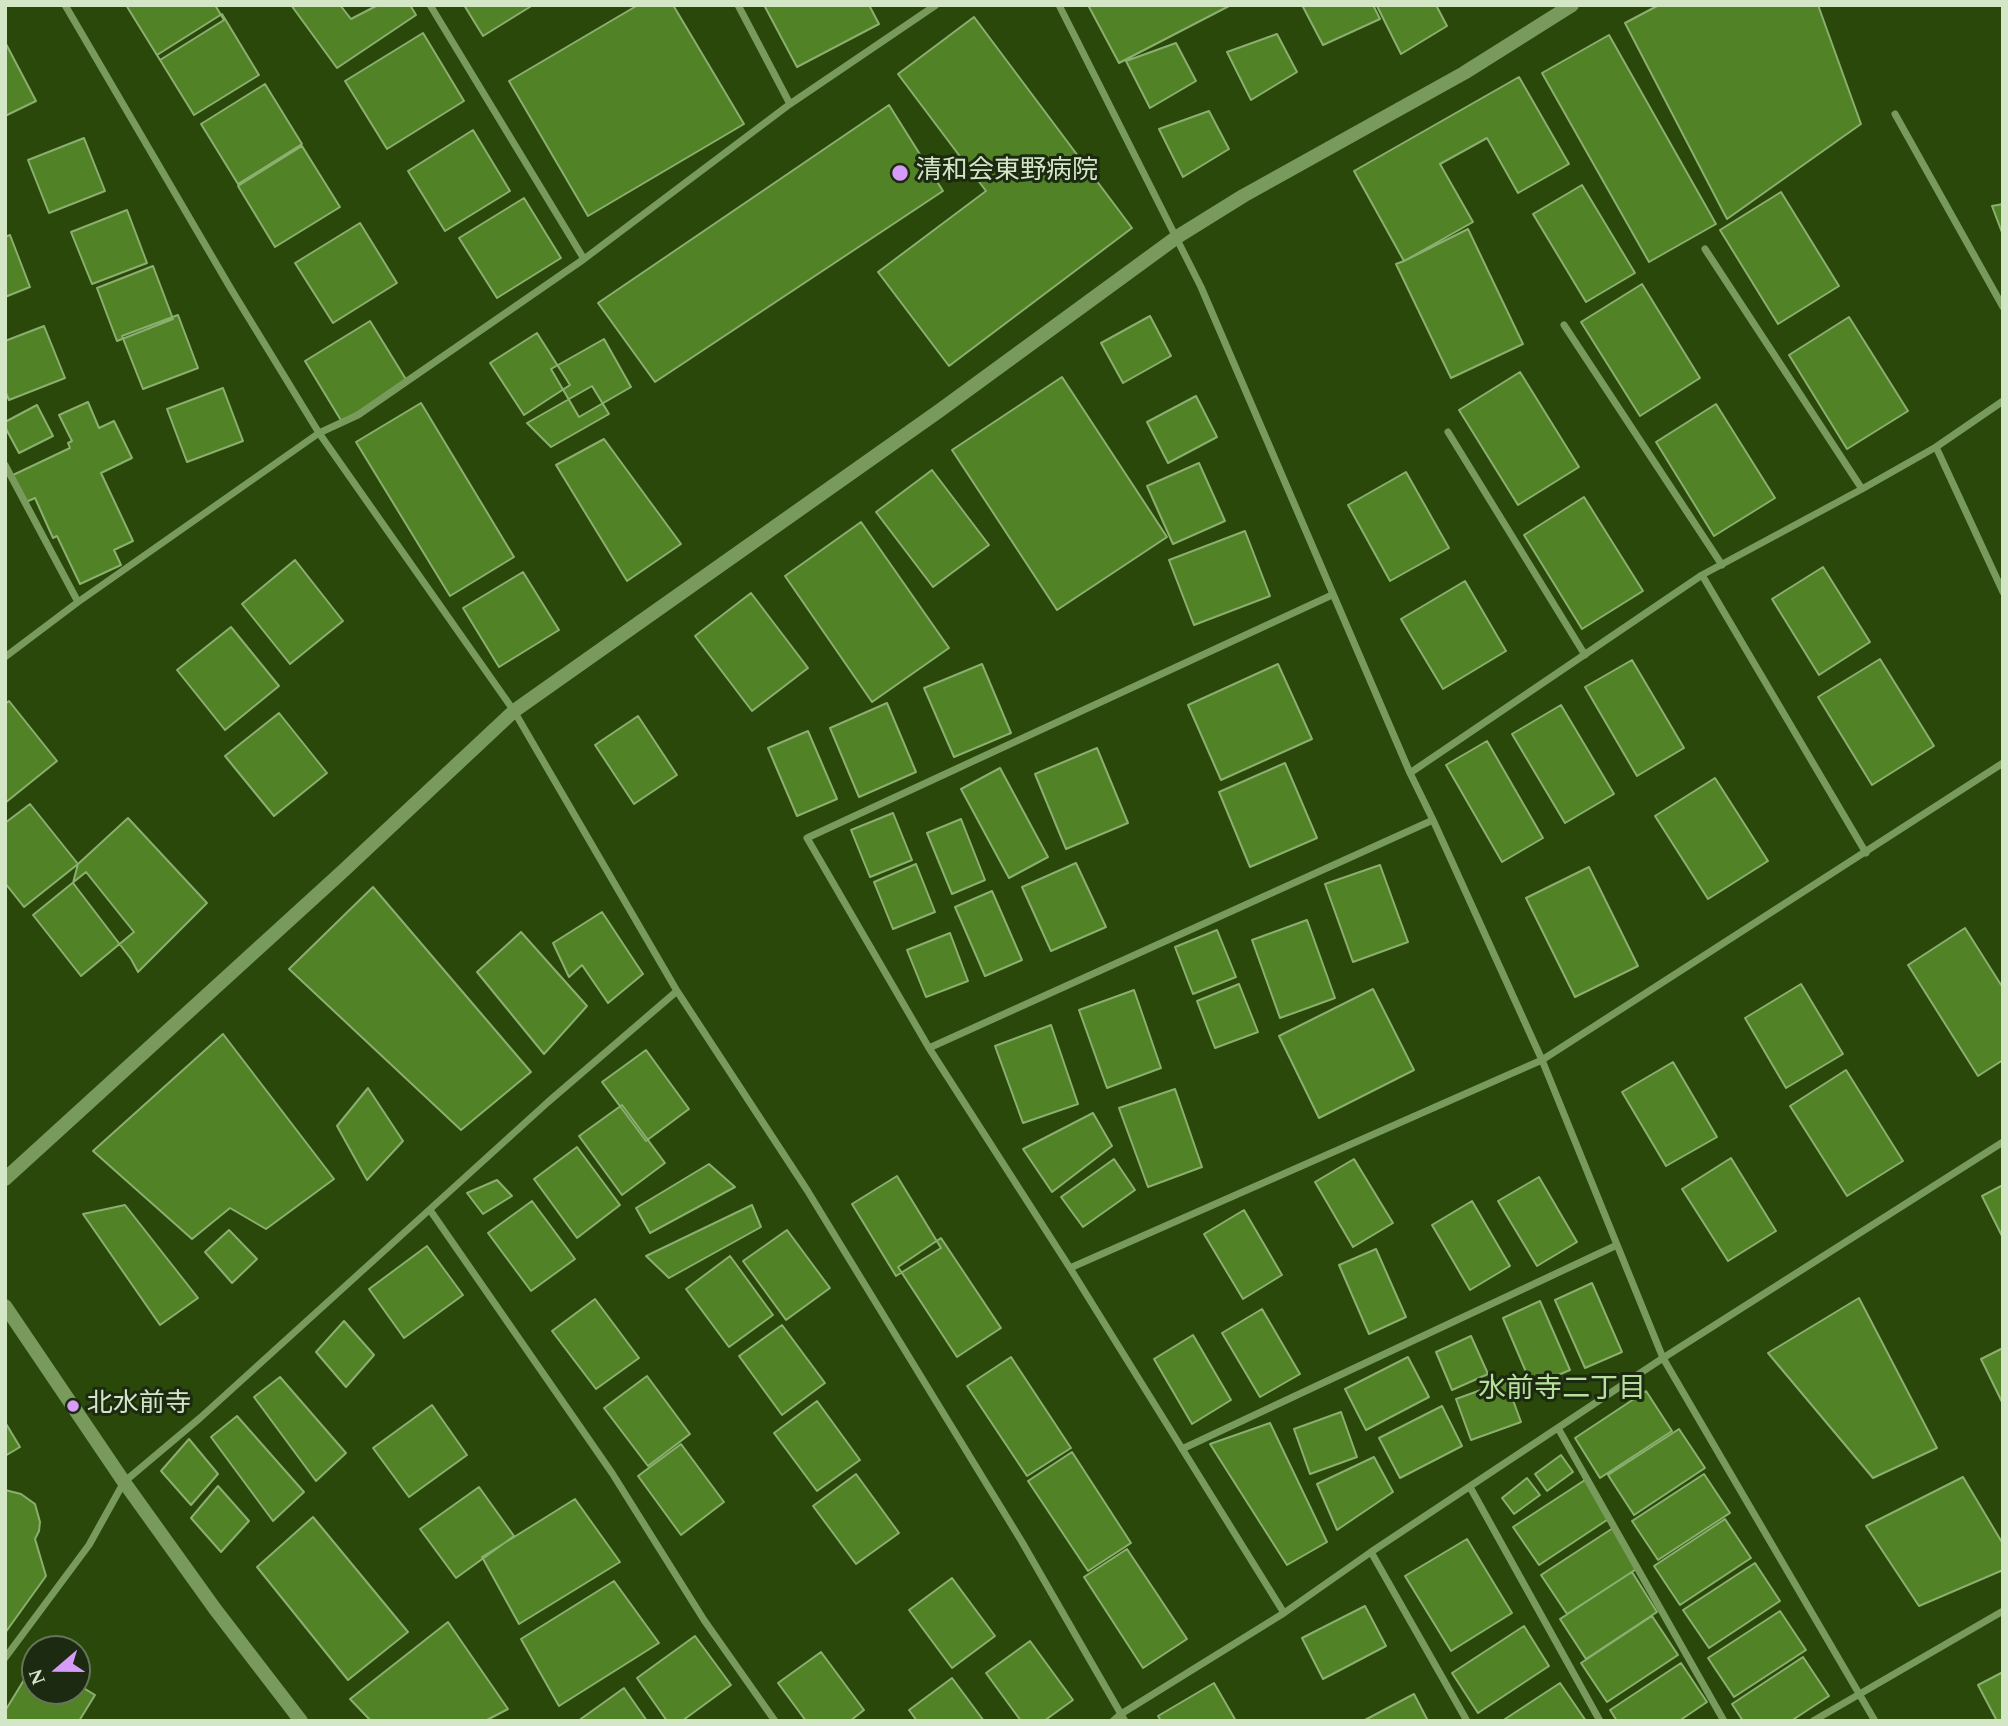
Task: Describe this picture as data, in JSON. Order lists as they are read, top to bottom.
{
  "districts": ["水前寺二丁目"],
  "places": ["清和会東野病院", "北水前寺"],
  "north": "left"
}
